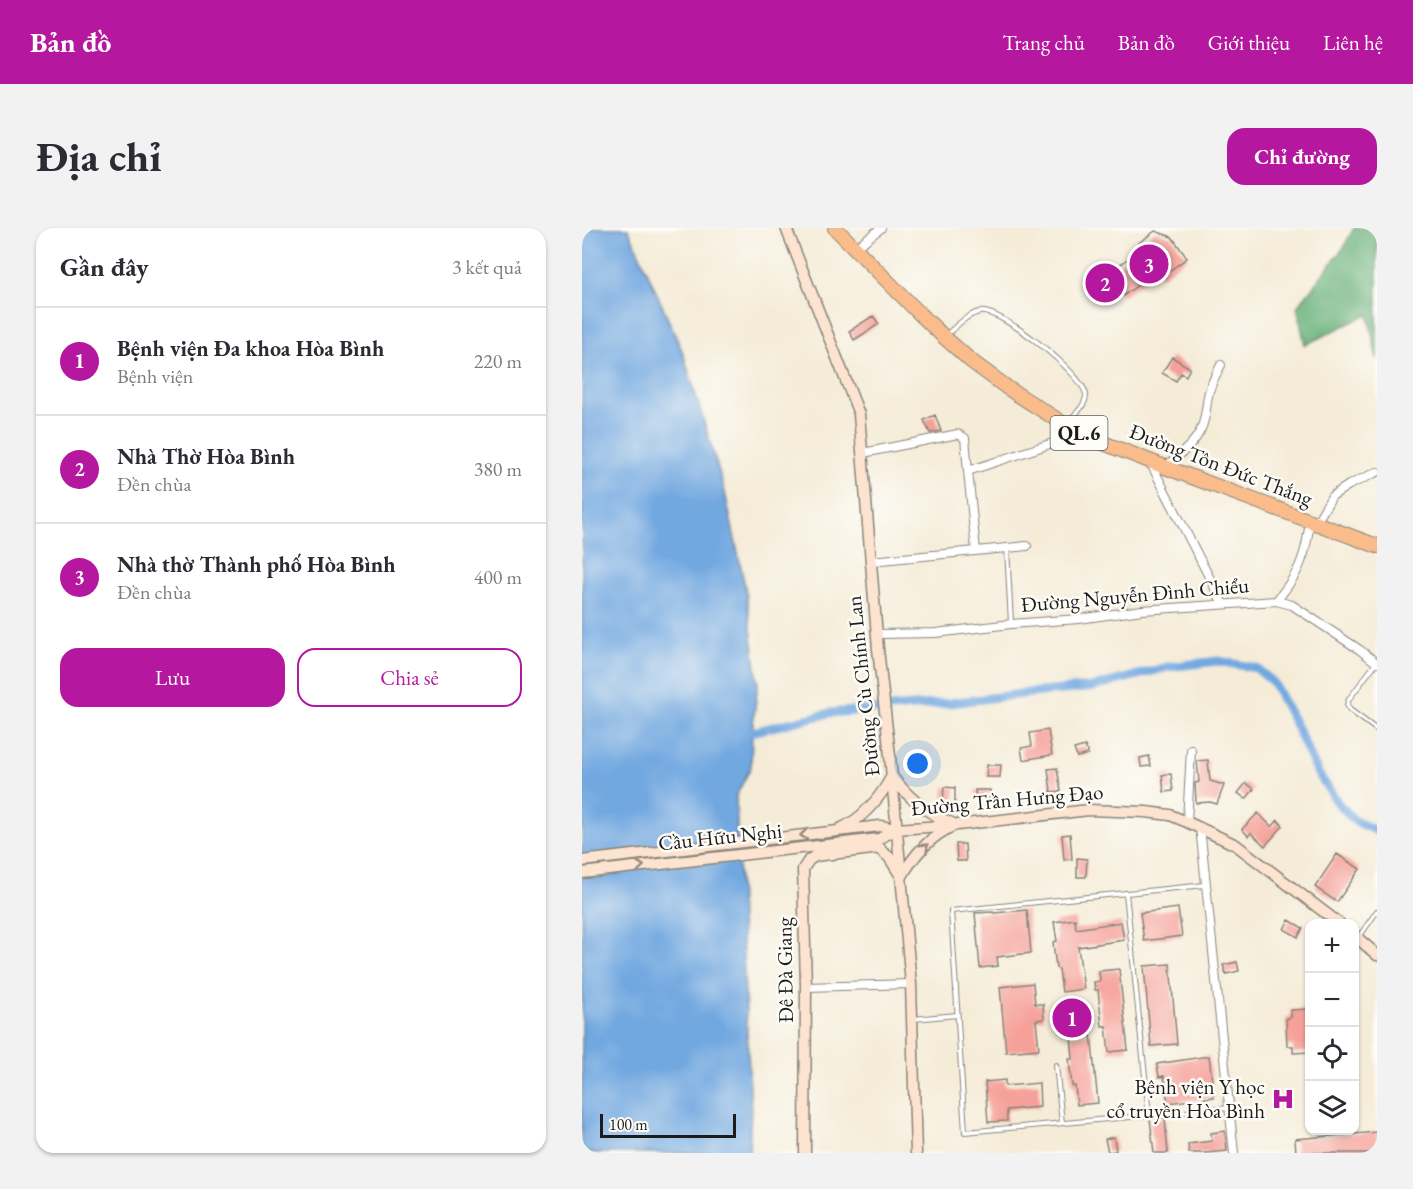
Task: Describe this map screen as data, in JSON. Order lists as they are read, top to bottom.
{
  "streets": {
    "highway": ["QL.6", "Đường Tôn Đức Thắng"],
    "main road": [
      "Đường Cù Chính Lan",
      "Đường Trần Hưng Đạo",
      "Cầu Hữu Nghị",
      "Đê Đà Giang"
    ],
    "street": ["Đường Nguyễn Đình Chiểu"]
  },
  "crossings": [
    ["Đường Nguyễn Đình Chiểu", "Đường Cù Chính Lan"],
    ["Đường Cù Chính Lan", "Đường Trần Hưng Đạo"],
    ["Đường Cù Chính Lan", "Cầu Hữu Nghị"],
    ["Đường Trần Hưng Đạo", "Cầu Hữu Nghị"]
  ],
  "places": {
    "hospital": ["Bệnh viện Y học cổ truyền Hòa Bình"]
  },
  "scale_bar": "100 m",
  "page": {
    "header": "Bản đồ",
    "nav": [
      "Trang chủ",
      "Bản đồ",
      "Giới thiệu",
      "Liên hệ"
    ],
    "buttons": [
      "Chỉ đường",
      ["Lưu", "Chia sẻ"]
    ],
    "title": "Địa chỉ",
    "heading": ["Gần đây", "3 kết quả"],
    "pins": ["3", "2", "1"],
    "list": [
      {
        "mark": "1",
        "name": "Bệnh viện Đa khoa Hòa Bình",
        "note": "Bệnh viện",
        "value": "220 m"
      },
      {
        "mark": "2",
        "name": "Nhà Thờ Hòa Bình",
        "note": "Đền chùa",
        "value": "380 m"
      },
      {
        "mark": "3",
        "name": "Nhà thờ Thành phố Hòa Bình",
        "note": "Đền chùa",
        "value": "400 m"
      }
    ],
    "map_buttons": ["+", "−"],
    "scale": "100 m"
  }
}
